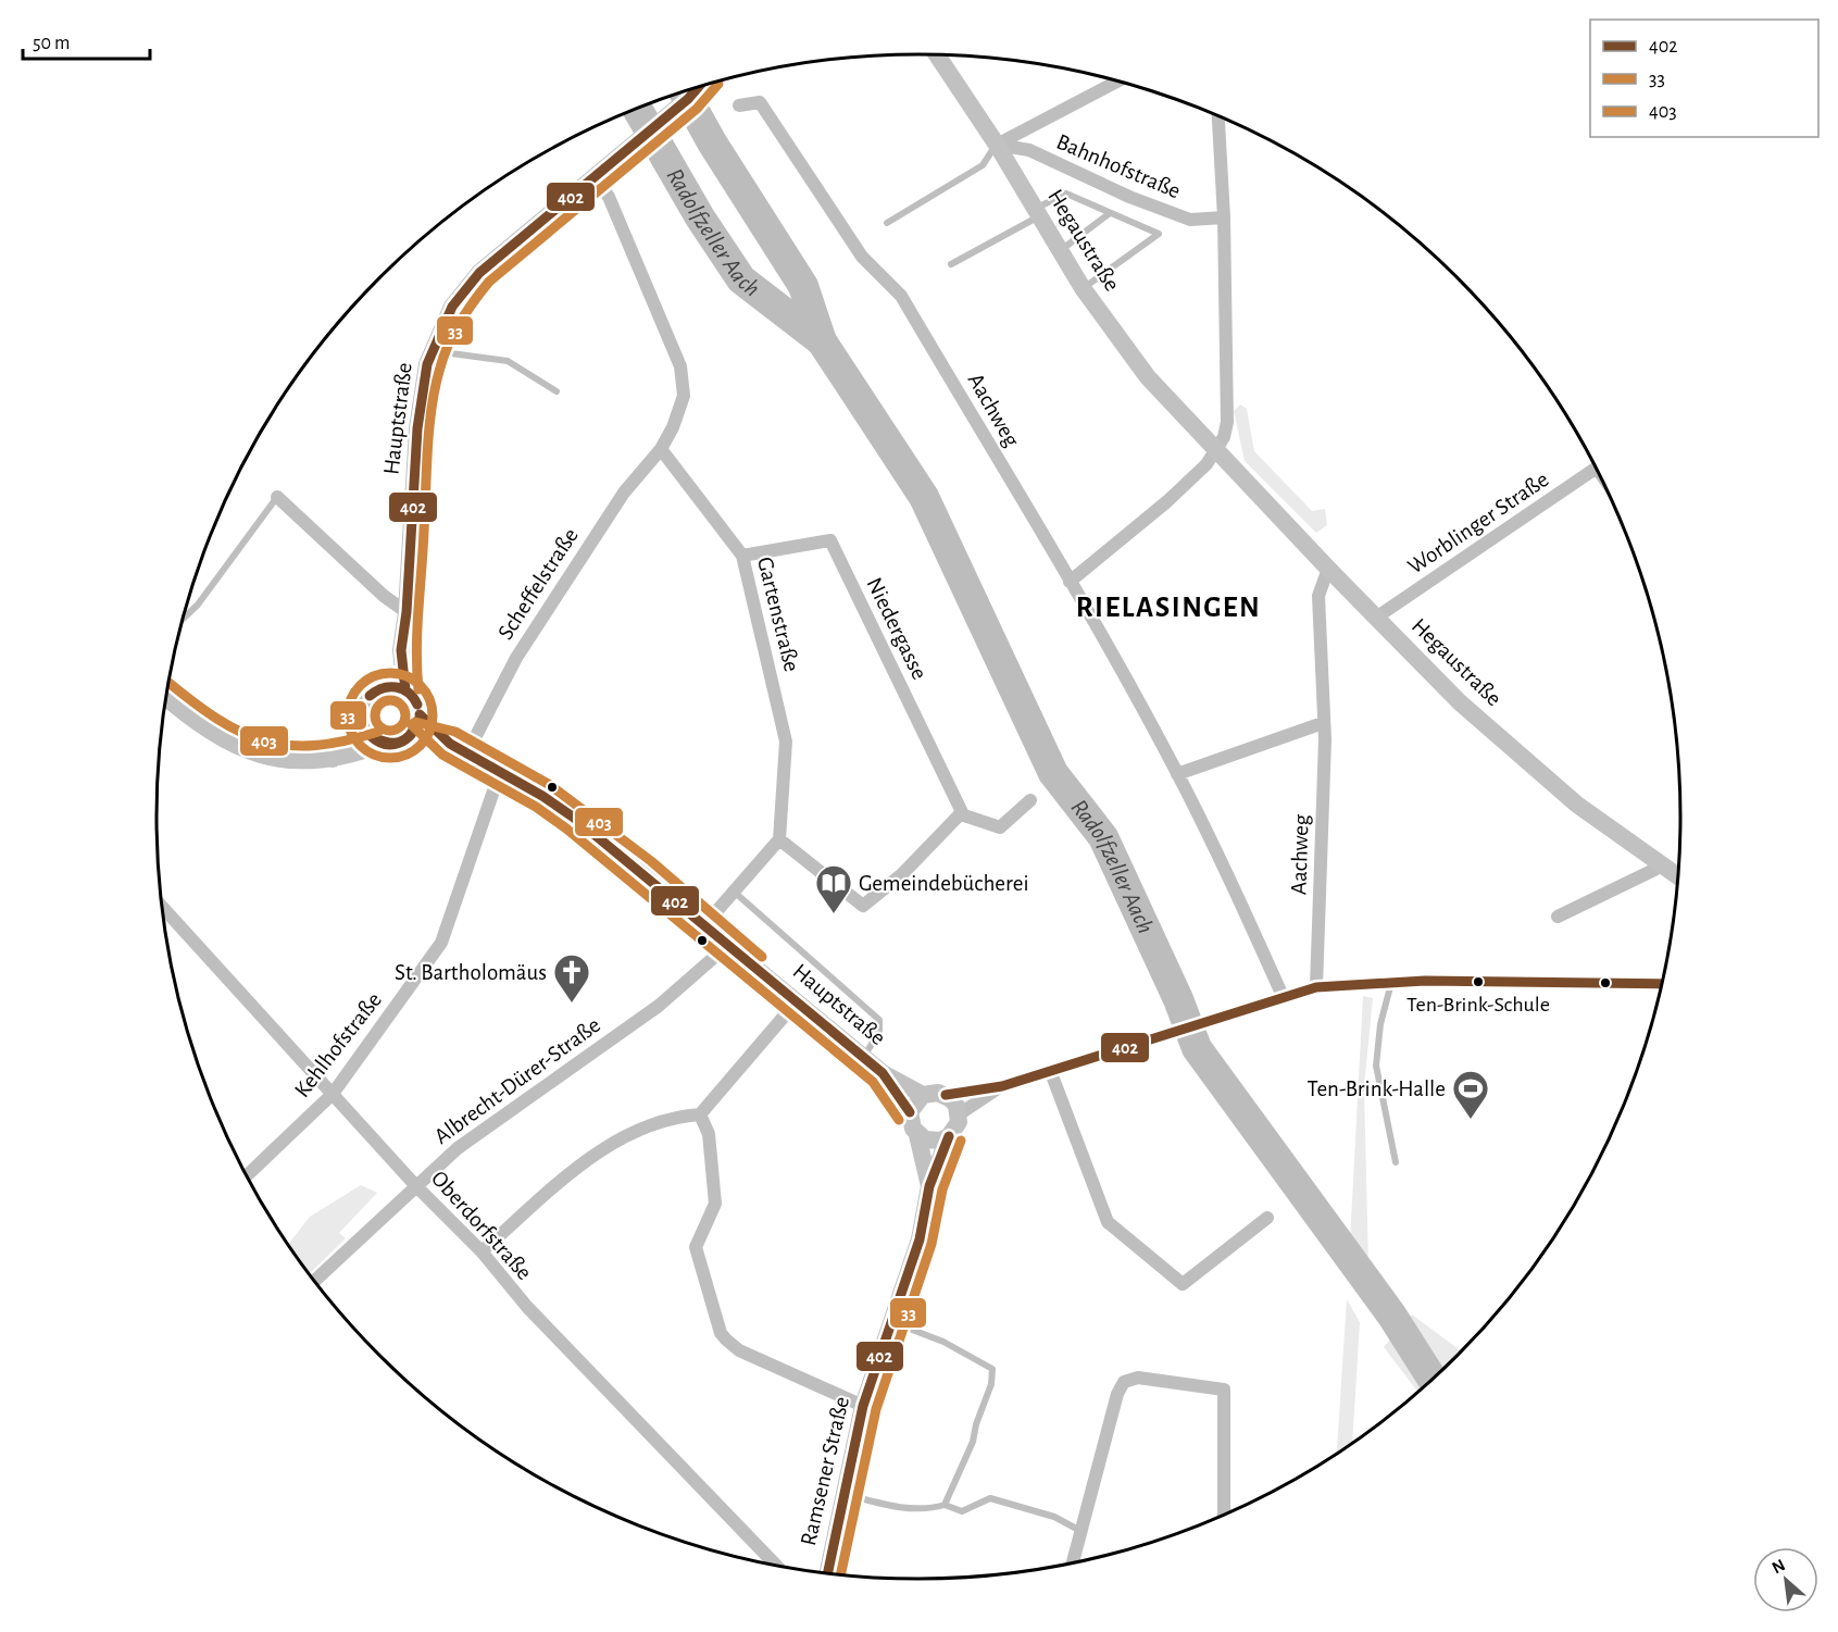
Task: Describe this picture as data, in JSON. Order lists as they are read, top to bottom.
{
  "streets": {
    "main road": ["Hegaustraße", "Hauptstraße", "Ramsener Straße"],
    "street": [
      "Bahnhofstraße",
      "Aachweg",
      "Worblinger Straße",
      "Scheffelstraße",
      "Gartenstraße",
      "Niedergasse",
      "Kehlhofstraße",
      "Albrecht-Dürer-Straße",
      "Oberdorfstraße"
    ]
  },
  "crossings": [
    ["Bahnhofstraße", "Hegaustraße"],
    ["Hegaustraße", "Aachweg"],
    ["Hegaustraße", "Worblinger Straße"],
    ["Hauptstraße", "Scheffelstraße"],
    ["Hauptstraße", "Kehlhofstraße"],
    ["Hauptstraße", "Albrecht-Dürer-Straße"],
    ["Scheffelstraße", "Gartenstraße"],
    ["Gartenstraße", "Niedergasse"],
    ["Kehlhofstraße", "Oberdorfstraße"],
    ["Albrecht-Dürer-Straße", "Oberdorfstraße"]
  ],
  "districts": ["RIELASINGEN"],
  "water": ["Radolfzeller Aach"],
  "places": {
    "library": ["Gemeindebücherei"],
    "other": ["Ten-Brink-Schule"],
    "church": ["St. Bartholomäus"],
    "sports": ["Ten-Brink-Halle"]
  },
  "lines": ["transit line 33", "transit line 402", "transit line 403"],
  "legend": ["402", "33", "403"],
  "scale_bar": "50 m",
  "north": "top left"
}
